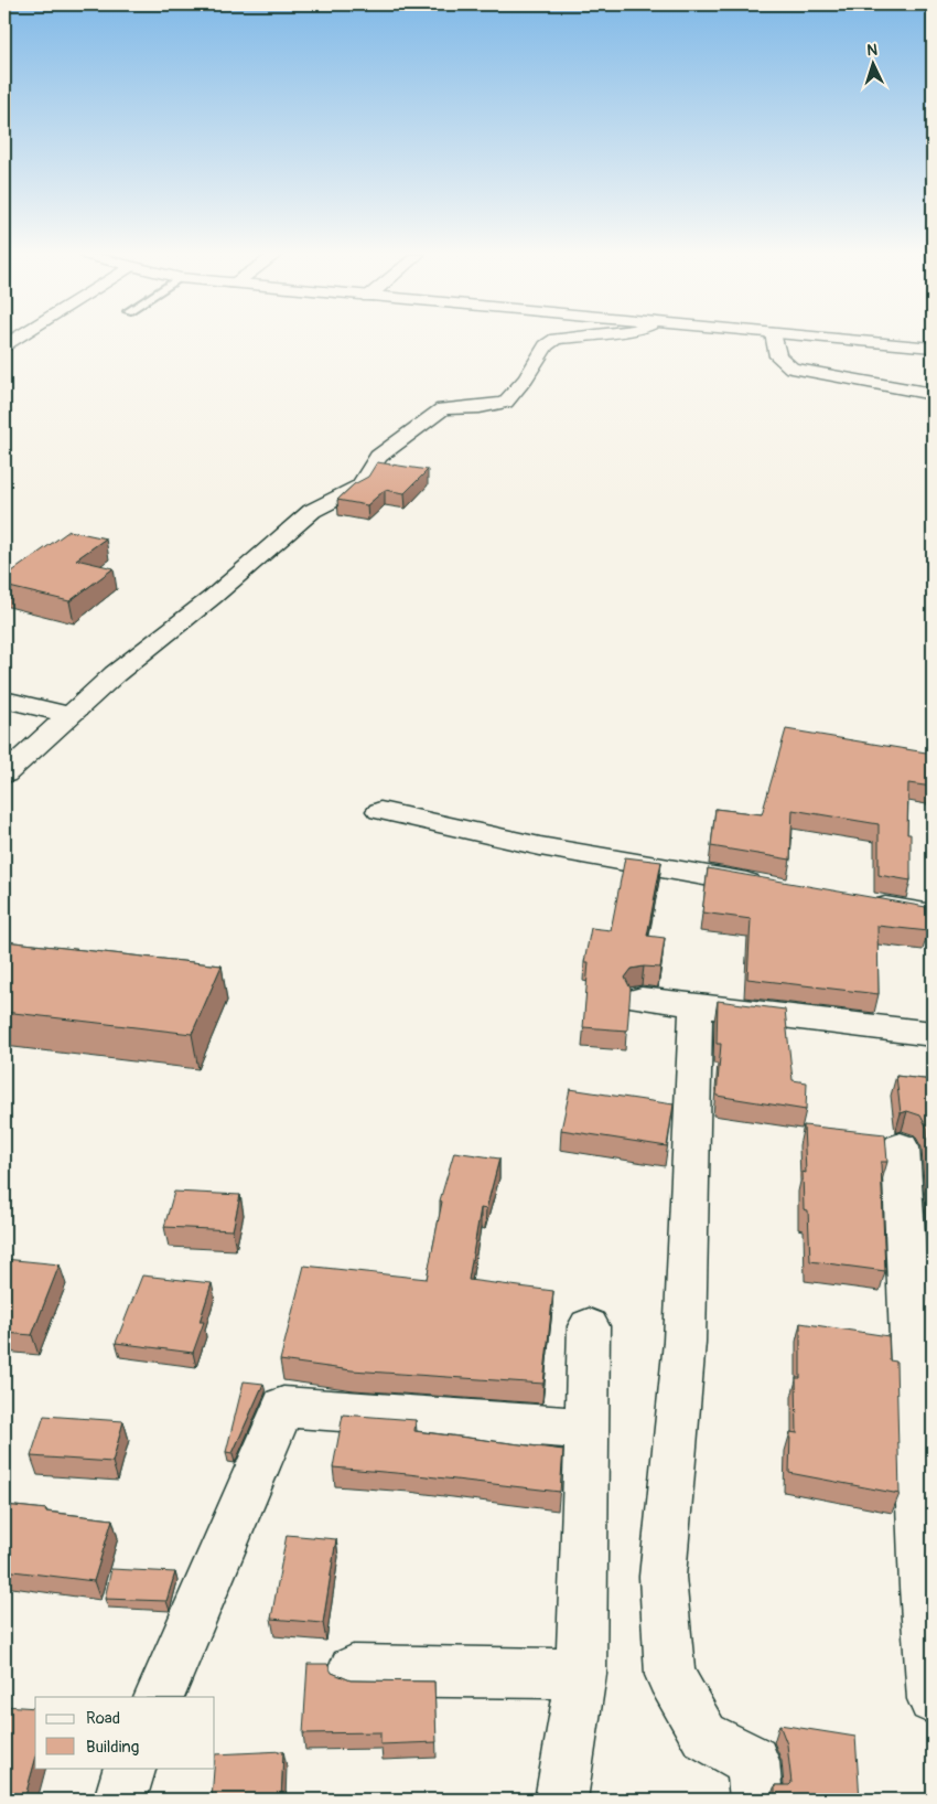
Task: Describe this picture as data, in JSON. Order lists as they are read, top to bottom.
{
  "legend": ["Road", "Building"],
  "north": "top"
}
